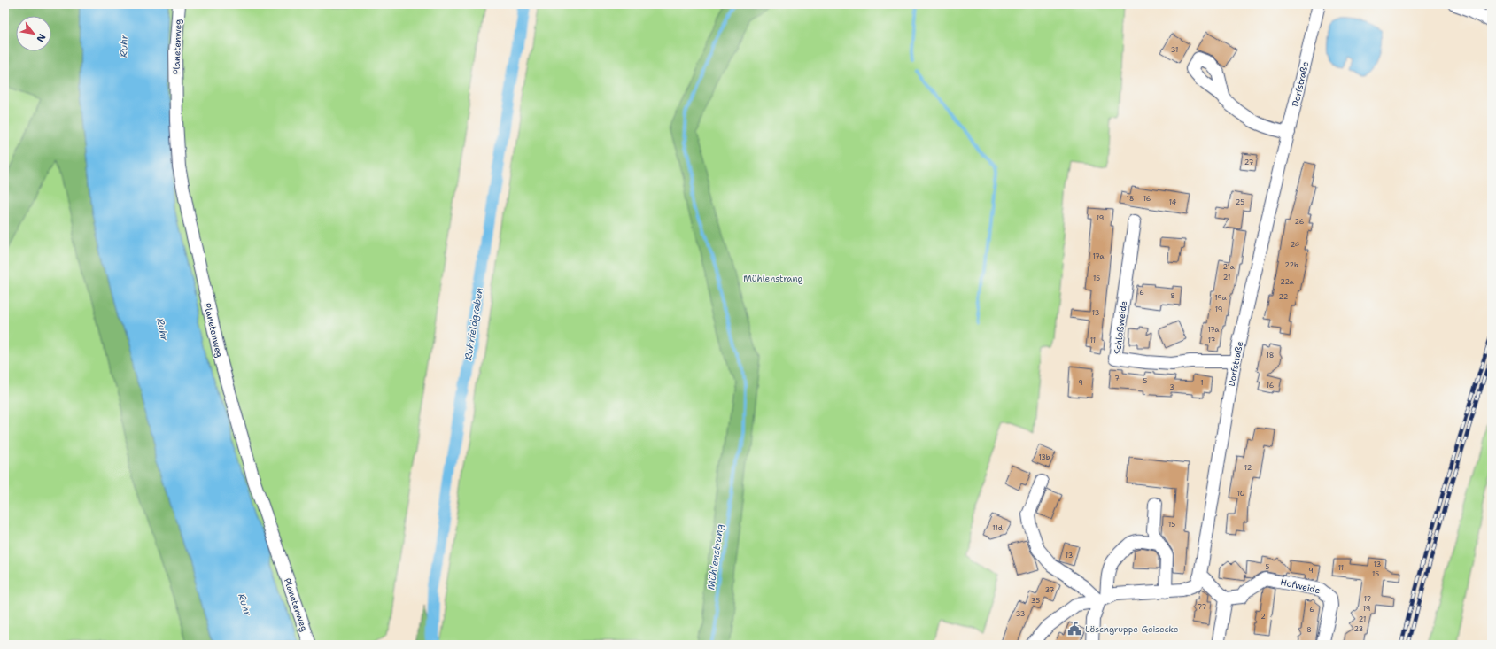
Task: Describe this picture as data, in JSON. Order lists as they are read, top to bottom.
{
  "streets": {
    "street": [
      "Planetenweg",
      "Dorfstraße",
      "Schloßweide",
      "Hofweide"
    ]
  },
  "crossings": [
    ["Dorfstraße", "Schloßweide"]
  ],
  "water": ["Ruhr", "Ruhrfeldgraben", "Mühlenstrang"],
  "parks": ["Mühlenstrang"],
  "places": {
    "public building": ["Löschgruppe Geisecke"]
  },
  "house_numbers": [
    "31",
    "27",
    "18",
    "16",
    "14",
    "25",
    "19",
    "26",
    "24",
    "17a",
    "22b",
    "21a",
    "21",
    "15",
    "22a",
    "6",
    "8",
    "22",
    "19a",
    "19",
    "13",
    "17a",
    "11",
    "17",
    "18",
    "7",
    "5",
    "9",
    "1",
    "16",
    "3",
    "13b",
    "12",
    "10",
    "15",
    "11d",
    "13",
    "13",
    "5",
    "11",
    "9",
    "15",
    "37",
    "17",
    "35",
    "77",
    "19",
    "6",
    "33",
    "2",
    "21",
    "23",
    "8"
  ],
  "north": "bottom right"
}
